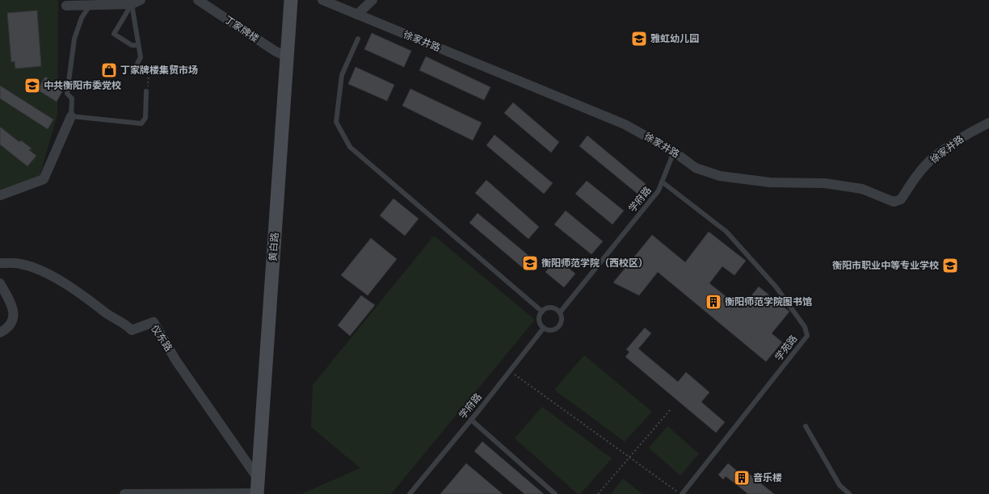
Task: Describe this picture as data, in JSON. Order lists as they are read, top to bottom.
{
  "streets": {
    "main road": ["黄白路"],
    "street": ["丁家牌楼", "徐家井路", "仪东路"],
    "lane": ["学府路", "学苑路"]
  },
  "crossings": [
    ["丁家牌楼", "黄白路"],
    ["徐家井路", "学府路"],
    ["学府路", "学苑路"],
    ["黄白路", "仪东路"]
  ],
  "places": {
    "school or university": [
      "雅虹幼儿园",
      "中共衡阳市委党校",
      "衡阳师范学院（西校区）",
      "衡阳市职业中等专业学校"
    ],
    "shop": ["丁家牌楼集贸市场"],
    "building": ["衡阳师范学院图书馆", "音乐楼"]
  }
}
